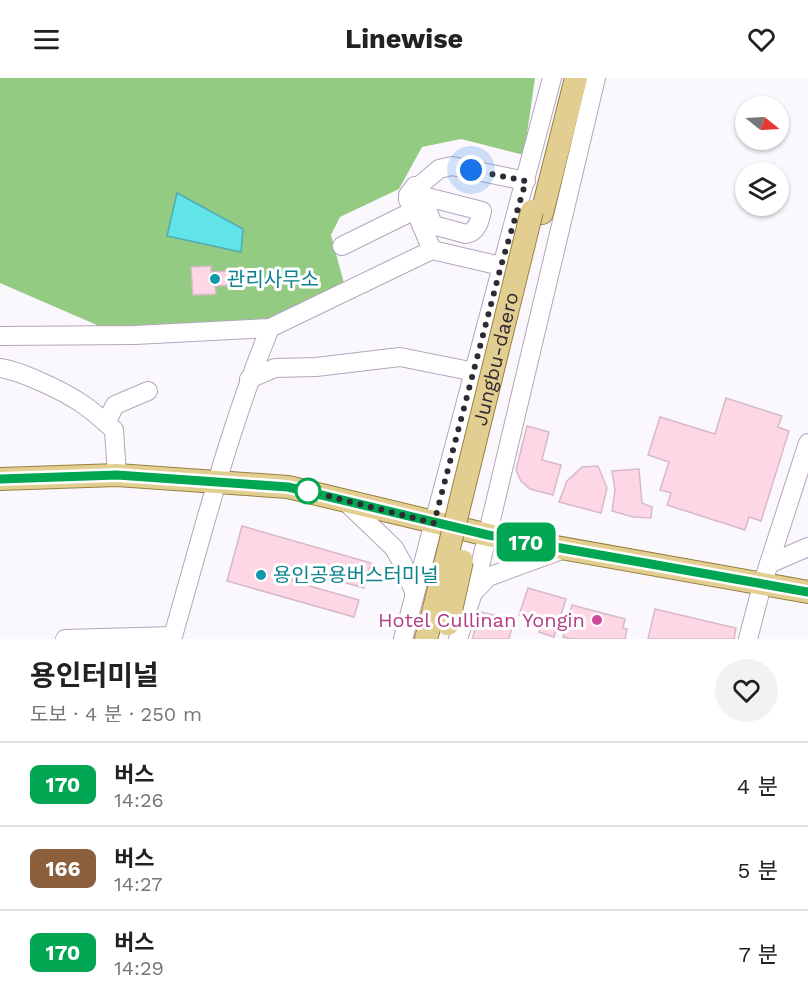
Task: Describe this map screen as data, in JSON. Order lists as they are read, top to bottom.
{
  "streets": {
    "main road": ["Jungbu-daero"]
  },
  "places": ["관리사무소", "용인공용버스터미널", "Hotel Cullinan Yongin"],
  "lines": ["bus line 170"],
  "north": "right",
  "page": {
    "header": "Linewise",
    "on_map": "170",
    "heading": ["용인터미널", "도보 · 4 분 · 250 m"],
    "list": [
      {
        "mark": "170",
        "name": "버스",
        "note": "14:26",
        "value": "4 분"
      },
      {
        "mark": "166",
        "name": "버스",
        "note": "14:27",
        "value": "5 분"
      },
      {
        "mark": "170",
        "name": "버스",
        "note": "14:29",
        "value": "7 분"
      }
    ]
  }
}
